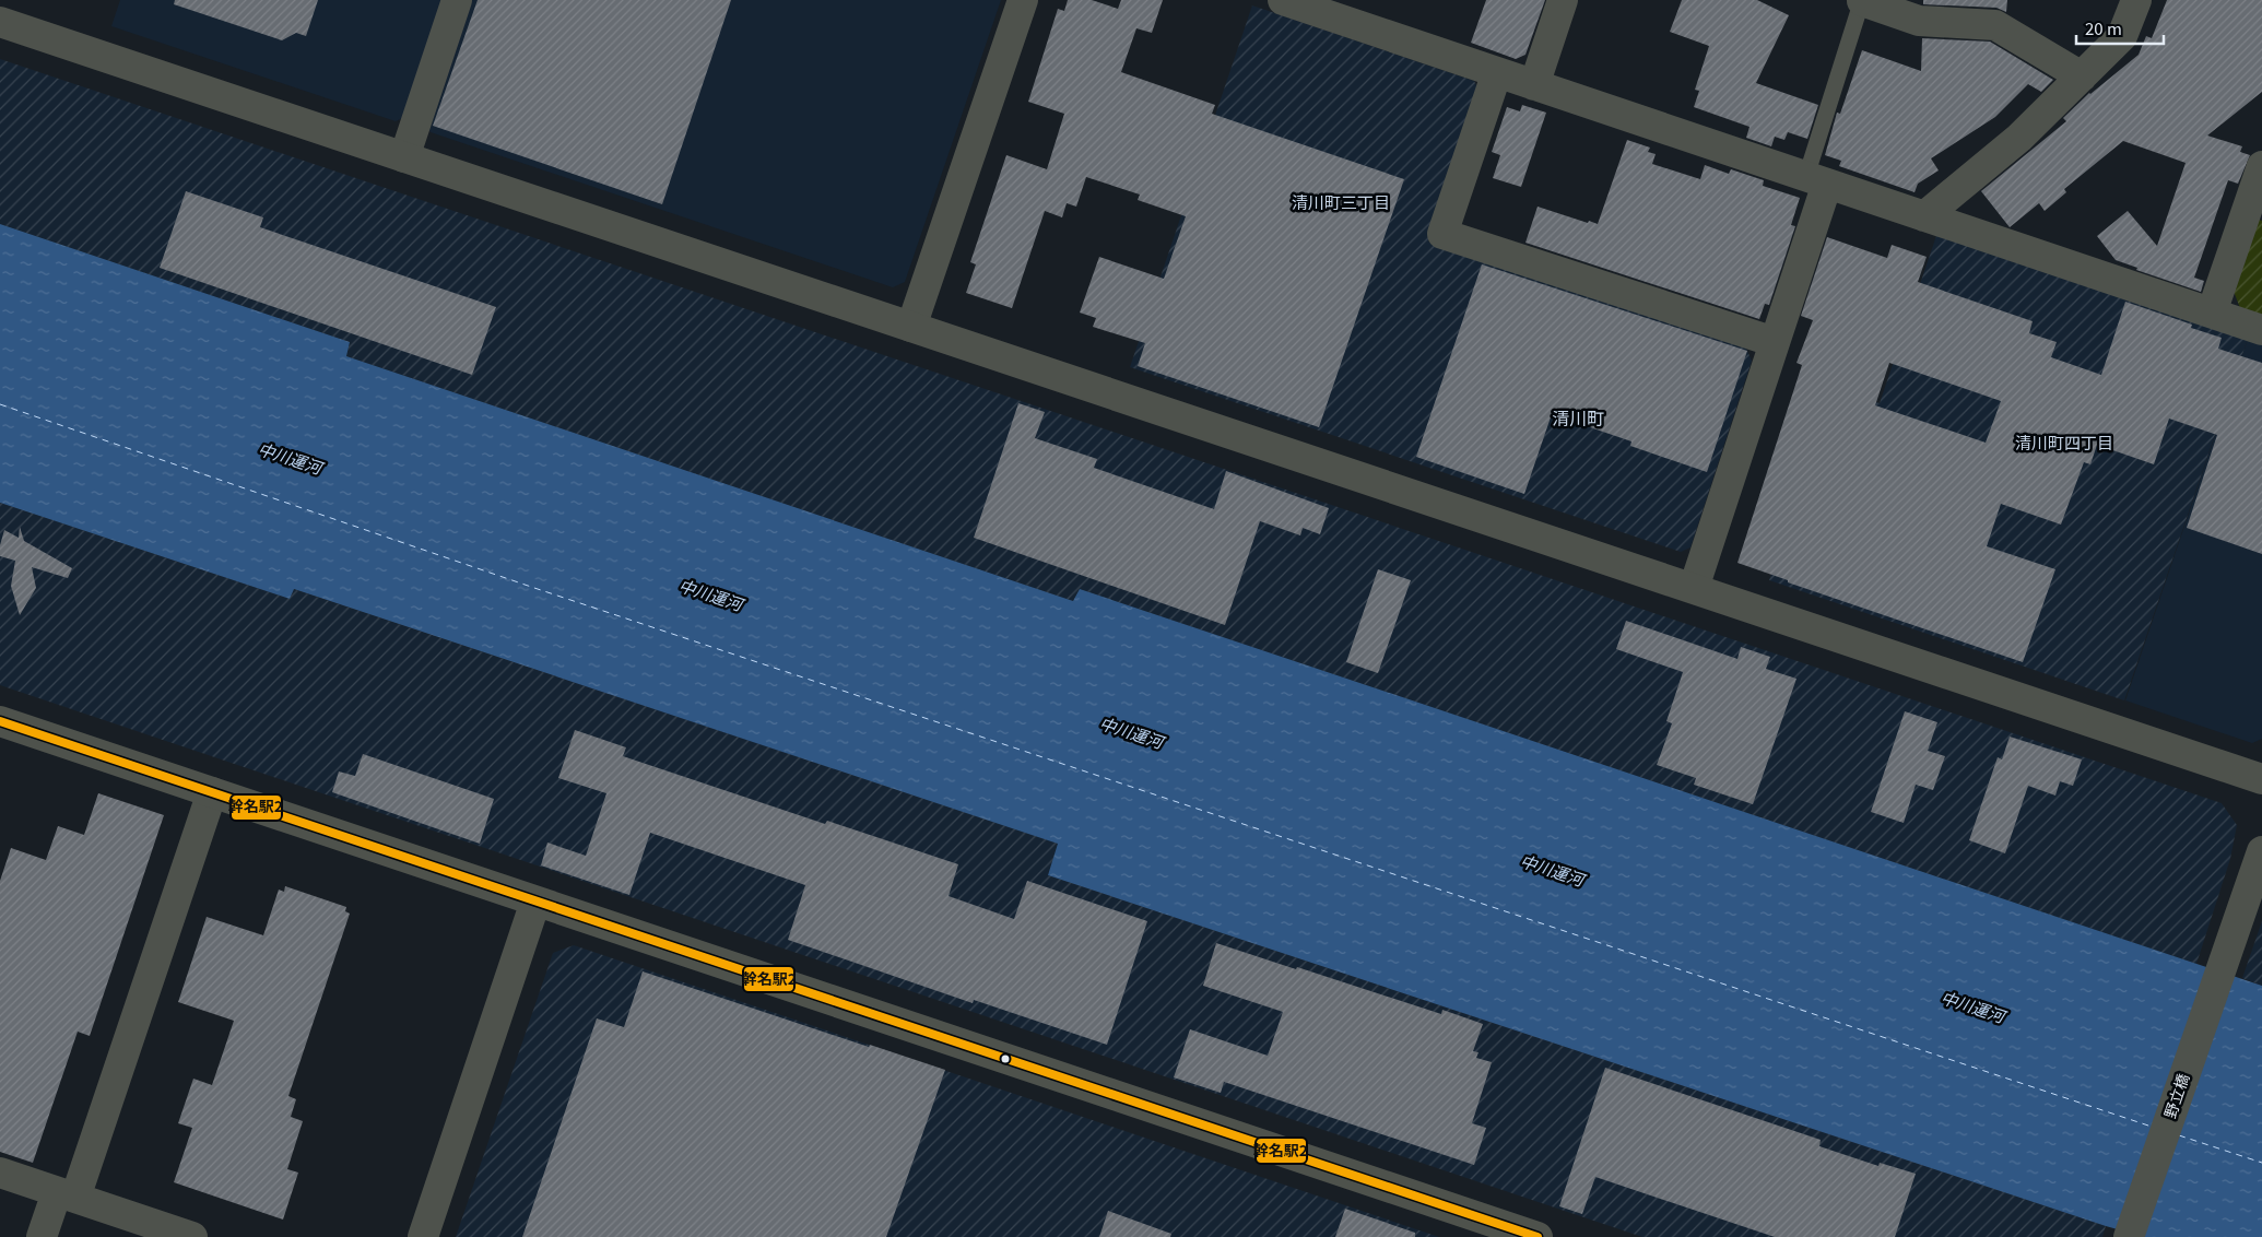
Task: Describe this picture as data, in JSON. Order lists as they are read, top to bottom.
{
  "streets": {
    "street": ["野立橋"]
  },
  "districts": ["清川町三丁目", "清川町", "清川町四丁目"],
  "water": ["中川運河"],
  "lines": ["transit line 幹名駅2"],
  "scale_bar": "20 m"
}
